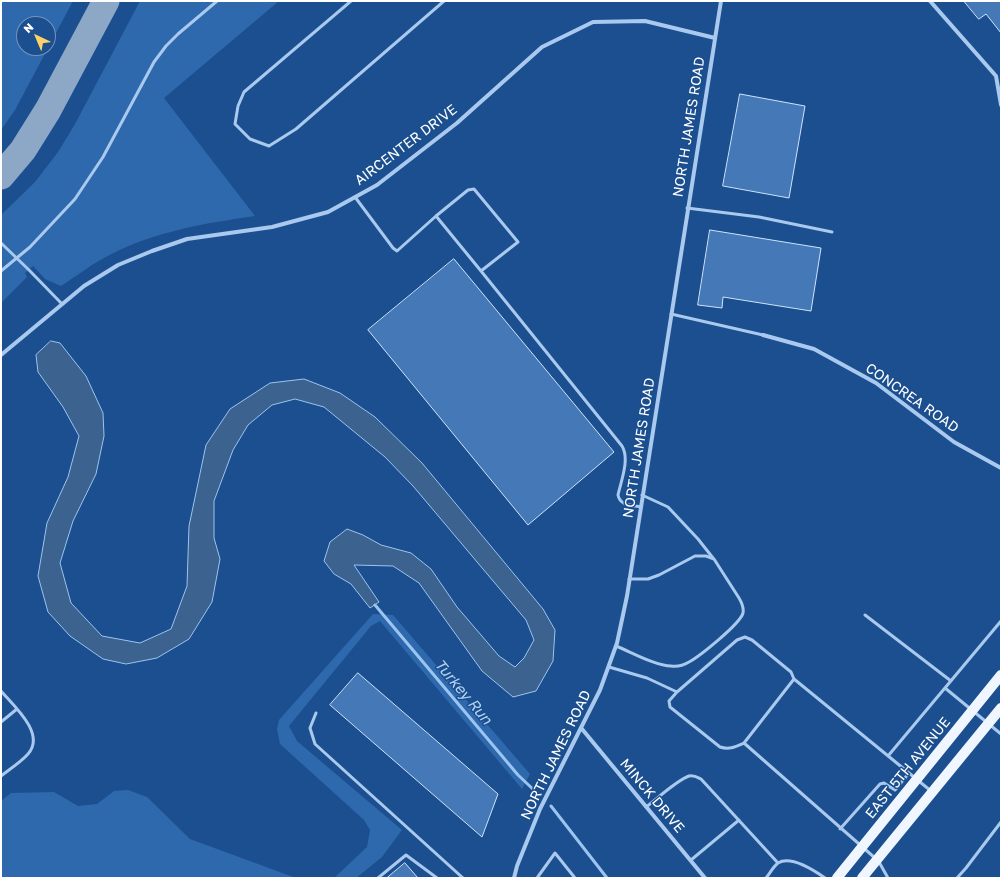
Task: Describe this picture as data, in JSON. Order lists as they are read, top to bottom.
{
  "streets": {
    "main road": ["EAST 5TH AVENUE"],
    "street": [
      "NORTH JAMES ROAD",
      "AIRCENTER DRIVE",
      "CONCREA ROAD",
      "MINCK DRIVE"
    ]
  },
  "crossings": [
    ["NORTH JAMES ROAD", "AIRCENTER DRIVE"],
    ["NORTH JAMES ROAD", "MINCK DRIVE"]
  ],
  "water": ["Turkey Run"],
  "north": "top left"
}
